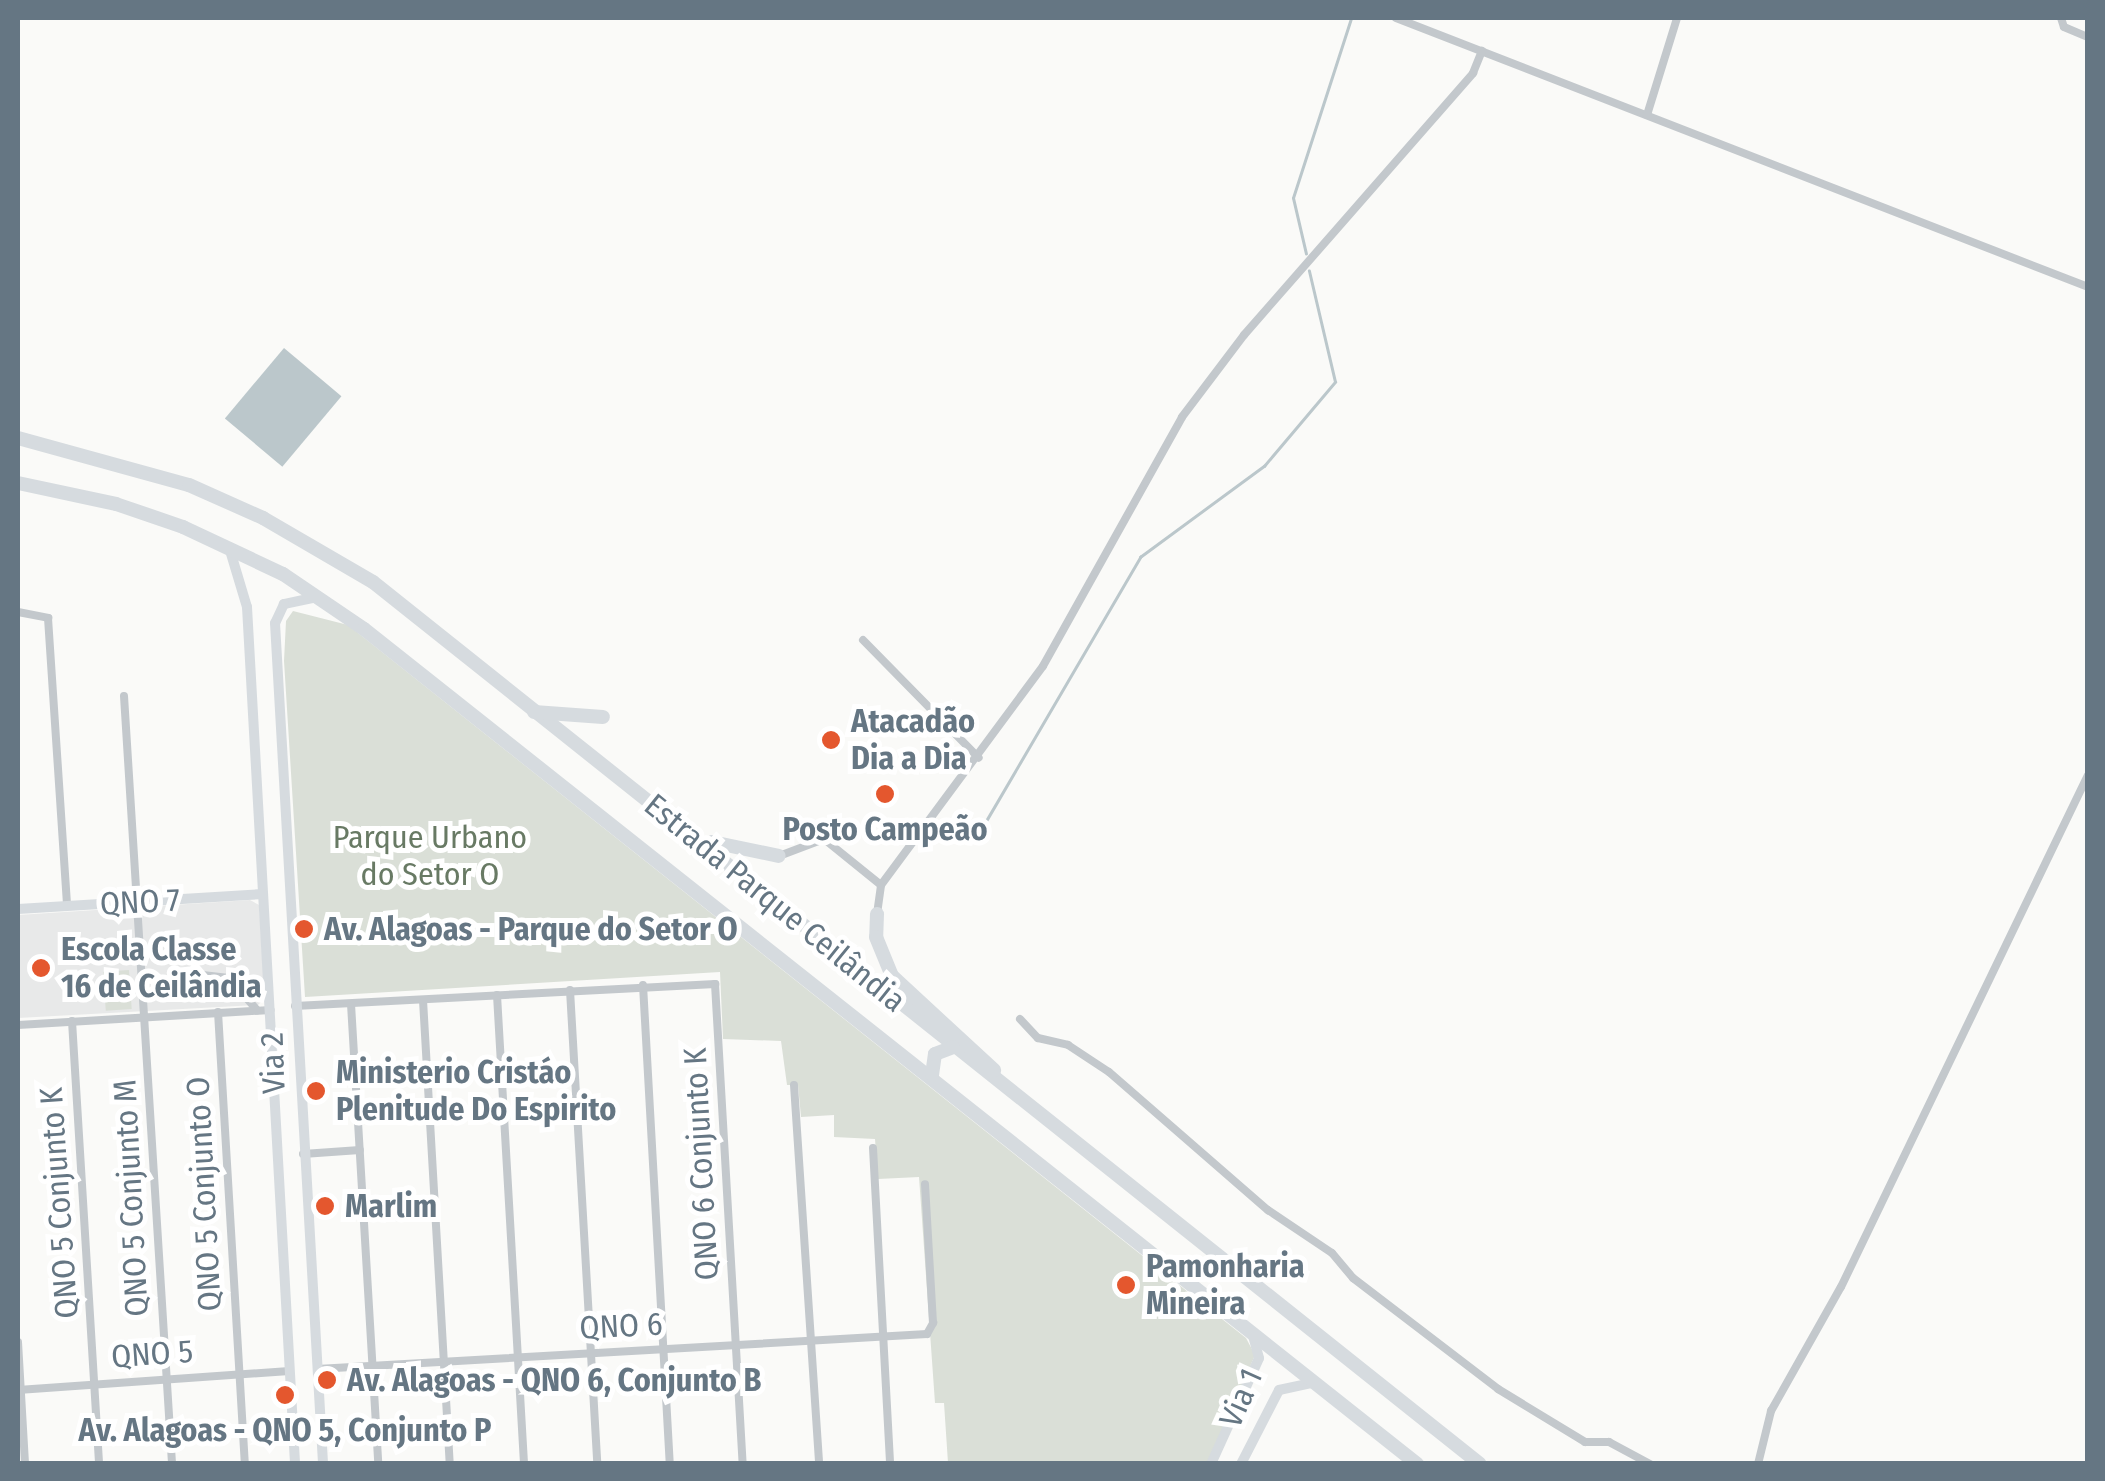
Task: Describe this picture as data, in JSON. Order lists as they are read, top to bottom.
{
  "streets": {
    "highway": ["Estrada Parque Ceilândia"],
    "main road": ["QNO 7", "Via 2", "Via 1"],
    "street": [
      "QNO 6 Conjunto K",
      "QNO 5 Conjunto O",
      "QNO 5 Conjunto M",
      "QNO 5 Conjunto K",
      "QNO 6",
      "QNO 5"
    ]
  },
  "crossings": [
    ["QNO 7", "Via 2"],
    ["QNO 7", "QNO 5 Conjunto M"],
    ["Estrada Parque Ceilândia", "Via 2"],
    ["Estrada Parque Ceilândia", "Via 1"],
    ["Via 2", "QNO 6"],
    ["Via 2", "QNO 5"],
    ["QNO 6 Conjunto K", "QNO 6"],
    ["QNO 5 Conjunto O", "QNO 5"],
    ["QNO 5 Conjunto M", "QNO 5"],
    ["QNO 5 Conjunto K", "QNO 5"]
  ],
  "parks": ["Parque Urbano do Setor O"],
  "places": [
    "Atacadão Dia a Dia",
    "Posto Campeão",
    "Av. Alagoas - Parque do Setor O",
    "Escola Classe 16 de Ceilândia",
    "Ministerio Cristáo Plenitude Do Espirito",
    "Marlim",
    "Pamonharia Mineira",
    "Av. Alagoas - QNO 6, Conjunto B",
    "Av. Alagoas - QNO 5, Conjunto P"
  ]
}
